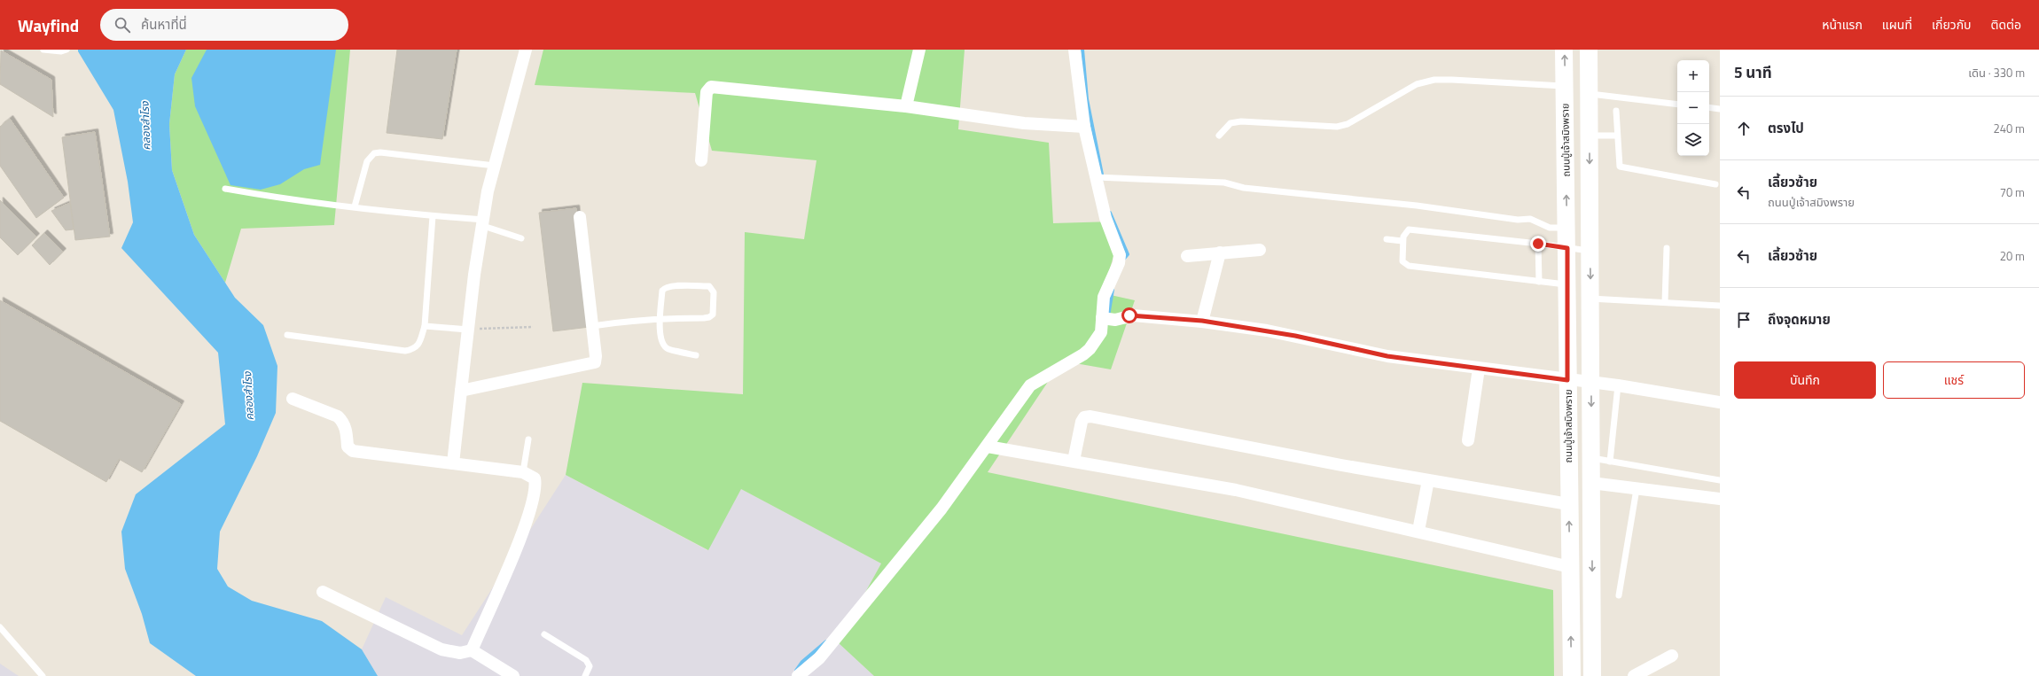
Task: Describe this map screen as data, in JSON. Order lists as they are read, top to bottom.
{
  "streets": {
    "main road": ["ถนนปู่เจ้าสมิงพราย"]
  },
  "water": ["คลองสำโรง"],
  "page": {
    "header": "Wayfind",
    "search": "ค้นหาที่นี่",
    "nav": [
      "หน้าแรก",
      "แผนที่",
      "เกี่ยวกับ",
      "ติดต่อ"
    ],
    "heading": ["5 นาที", "เดิน · 330 m"],
    "map_buttons": ["+", "−"],
    "list": [
      ["ตรงไป", "240 m"],
      ["เลี้ยวซ้าย", "ถนนปู่เจ้าสมิงพราย", "70 m"],
      ["เลี้ยวซ้าย", "20 m"],
      "ถึงจุดหมาย"
    ],
    "buttons": ["บันทึก", "แชร์"]
  }
}
